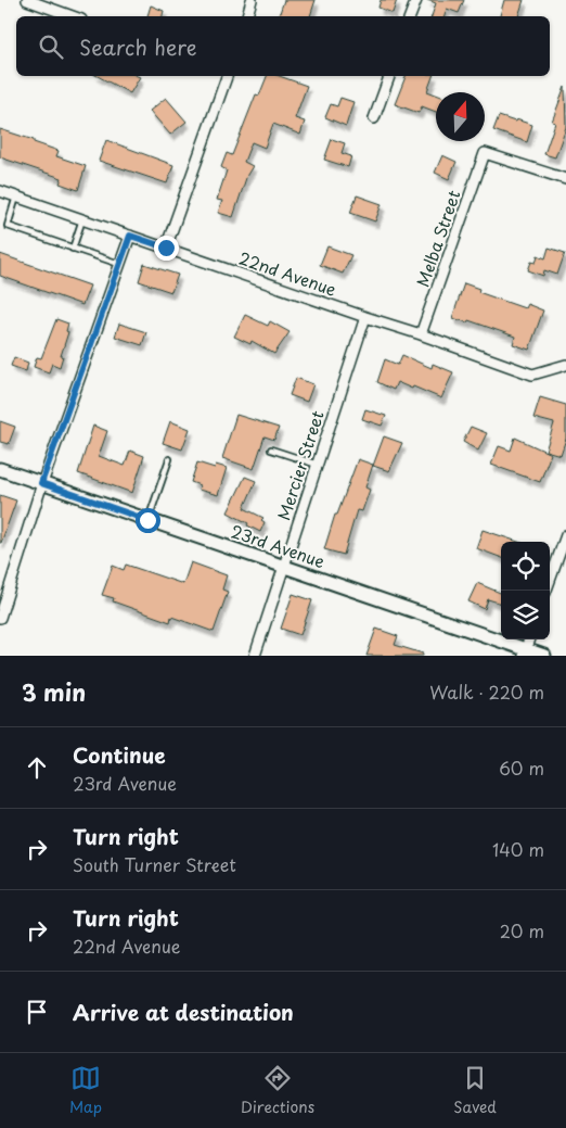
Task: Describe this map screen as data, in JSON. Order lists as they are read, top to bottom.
{
  "streets": {
    "street": [
      "Melba Street",
      "22nd Avenue",
      "Mercier Street",
      "23rd Avenue"
    ]
  },
  "crossings": [
    ["Melba Street", "22nd Avenue"],
    ["22nd Avenue", "Mercier Street"],
    ["Mercier Street", "23rd Avenue"]
  ],
  "north": "top",
  "page": {
    "search": "Search here",
    "heading": ["3 min", "Walk · 220 m"],
    "list": [
      ["Continue", "23rd Avenue", "60 m"],
      ["Turn right", "South Turner Street", "140 m"],
      ["Turn right", "22nd Avenue", "20 m"],
      "Arrive at destination"
    ],
    "nav": ["Map", "Directions", "Saved"]
  }
}
